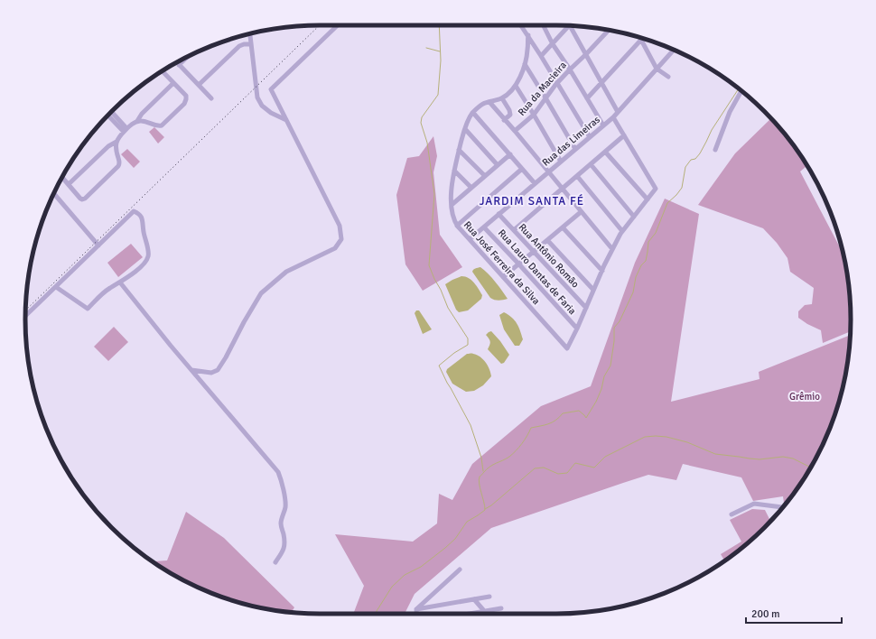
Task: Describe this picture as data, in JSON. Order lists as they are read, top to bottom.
{
  "streets": {
    "street": [
      "Rua da Macieira",
      "Rua das Limeiras",
      "Rua Antônio Romão",
      "Rua José Ferreira da Silva",
      "Rua Lauro Dantas de Faria"
    ]
  },
  "crossings": [
    ["Rua das Limeiras", "Rua Antônio Romão"],
    ["Rua das Limeiras", "Rua José Ferreira da Silva"],
    ["Rua das Limeiras", "Rua Lauro Dantas de Faria"],
    ["Rua José Ferreira da Silva", "Rua Lauro Dantas de Faria"]
  ],
  "districts": ["JARDIM SANTA FÉ"],
  "parks": ["Grêmio"],
  "scale_bar": "200 m"
}
